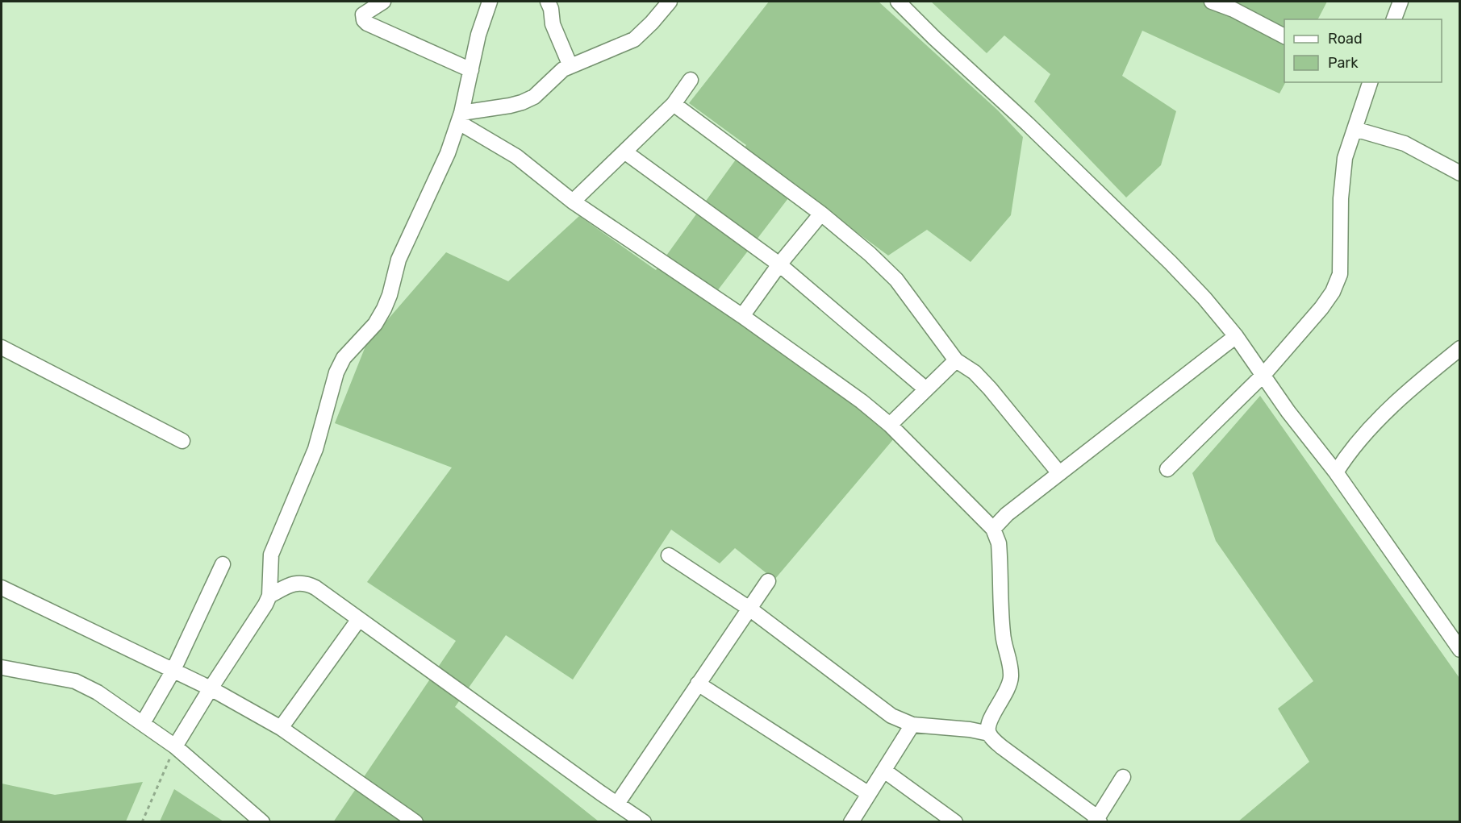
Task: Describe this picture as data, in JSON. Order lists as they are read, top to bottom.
{
  "legend": ["Road", "Park"]
}
